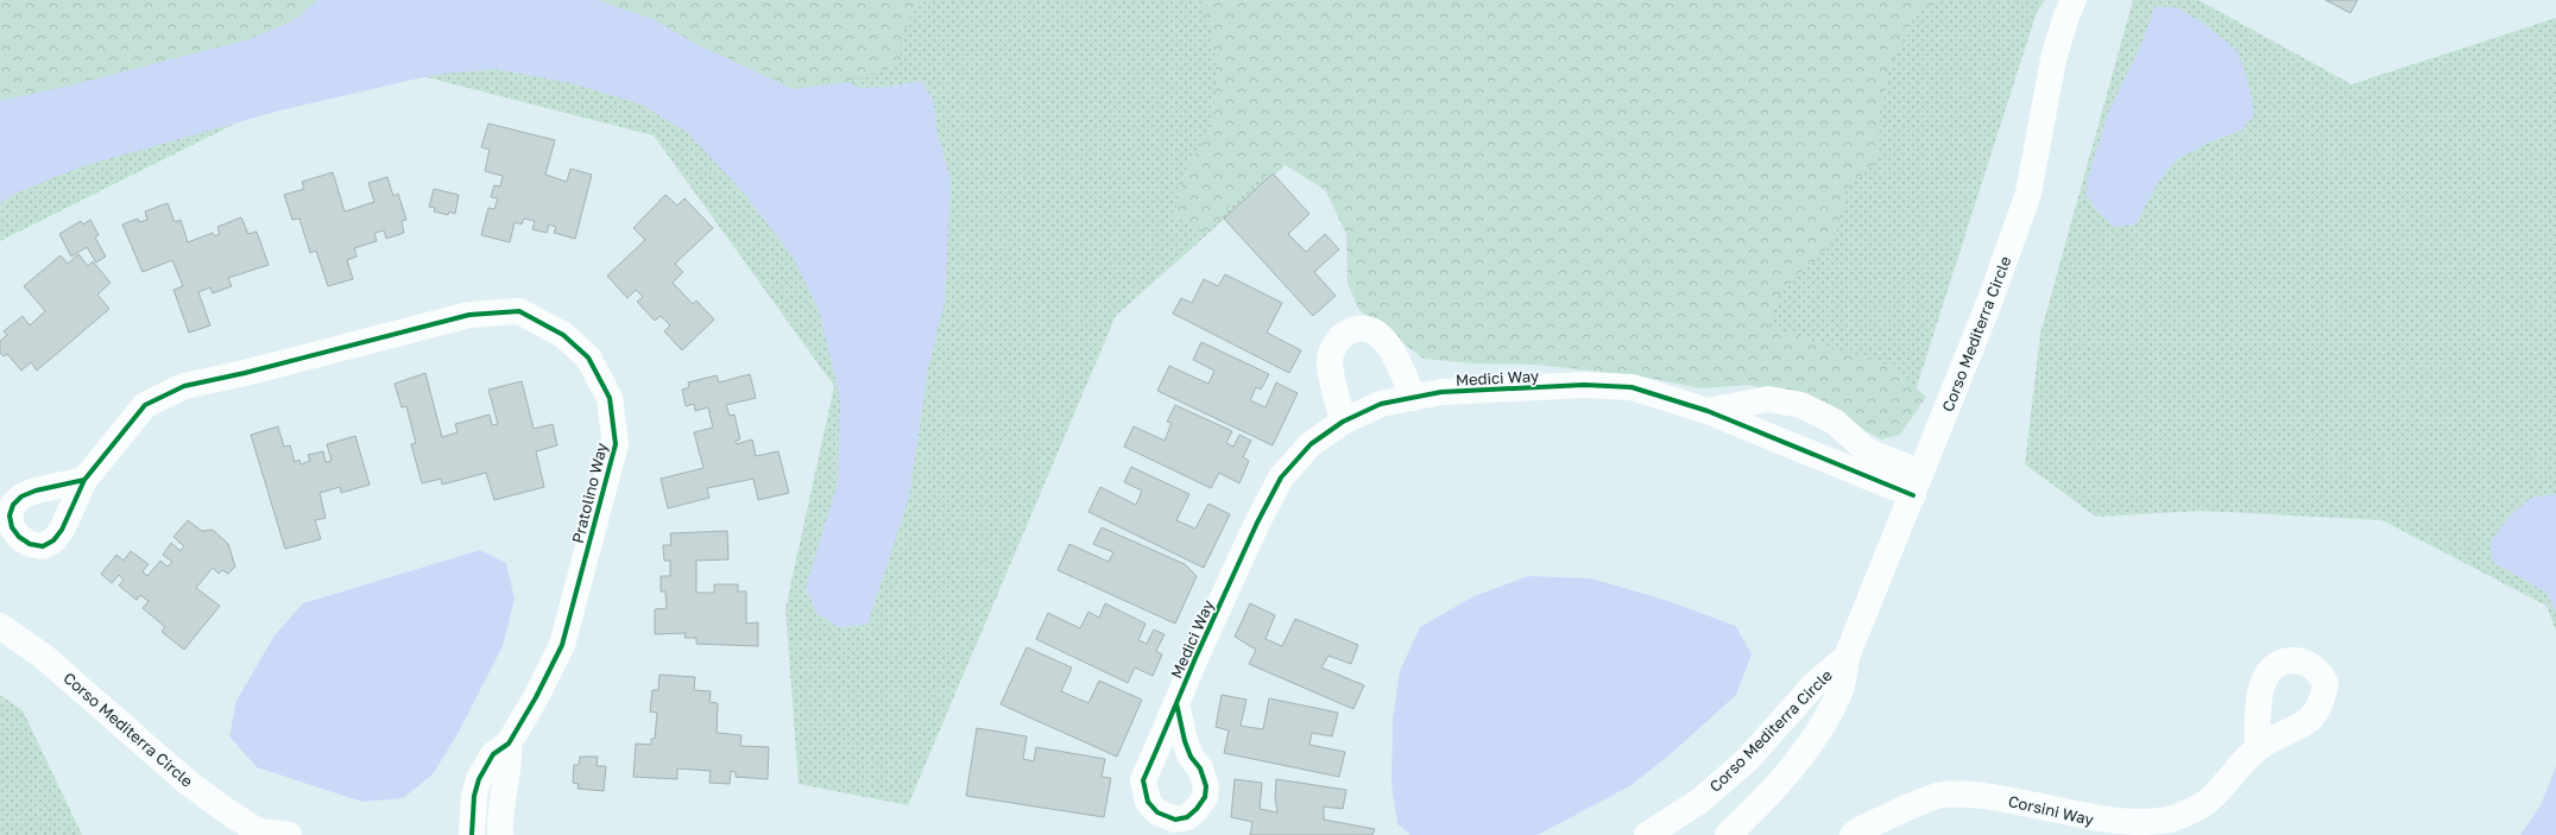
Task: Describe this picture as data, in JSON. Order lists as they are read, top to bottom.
{
  "streets": {
    "street": [
      "Corso Mediterra Circle",
      "Medici Way",
      "Pratolino Way",
      "Corsini Way"
    ]
  },
  "crossings": [
    ["Corso Mediterra Circle", "Medici Way"]
  ]
}
